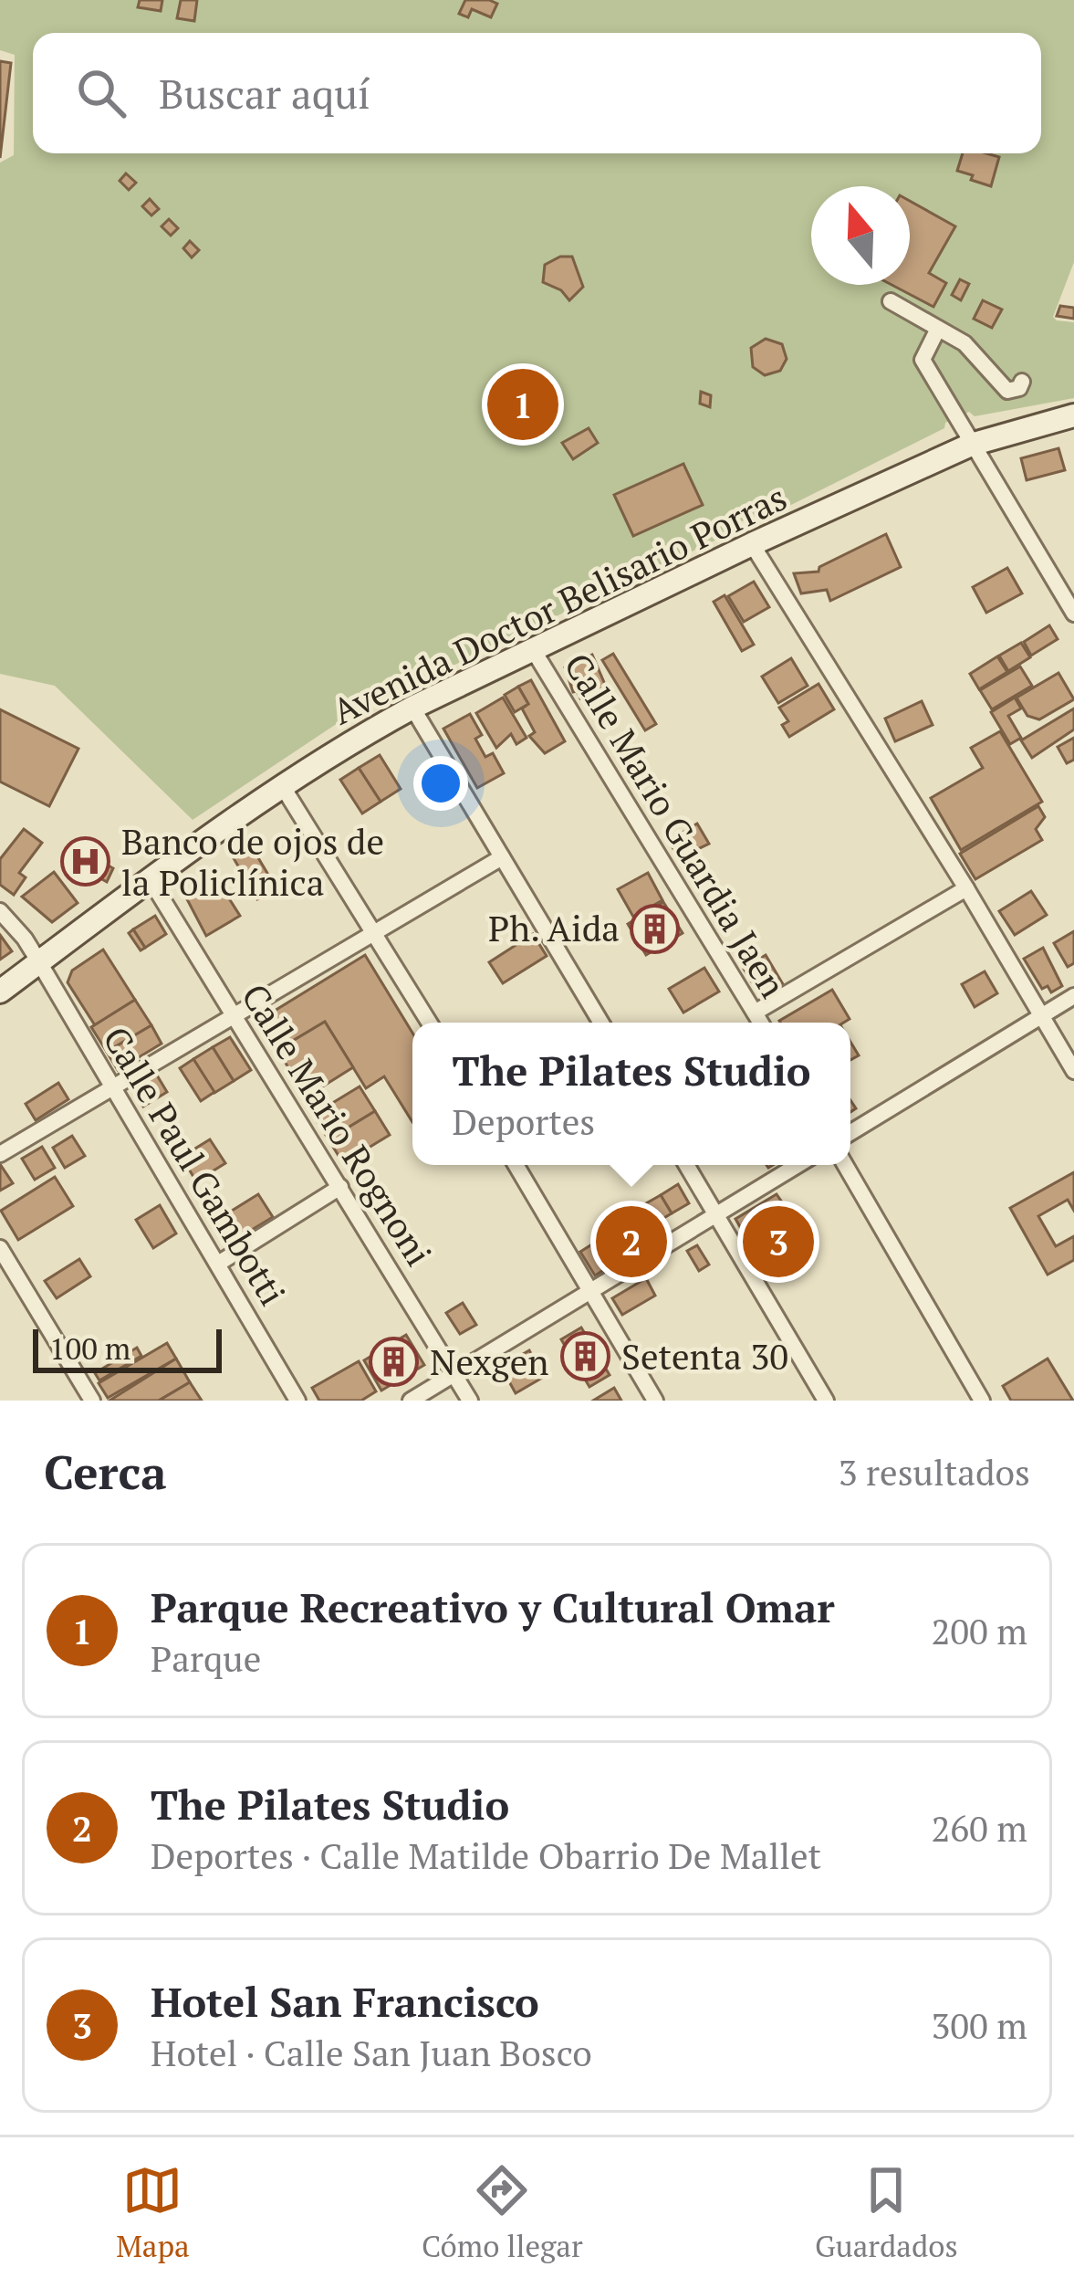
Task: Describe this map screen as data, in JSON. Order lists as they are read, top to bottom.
{
  "streets": {
    "street": [
      "Avenida Doctor Belisario Porras",
      "Calle Mario Guardia Jaen",
      "Calle Mario Rognoni",
      "Calle Paul Gambotti"
    ]
  },
  "crossings": [
    ["Avenida Doctor Belisario Porras", "Calle Mario Guardia Jaen"],
    ["Avenida Doctor Belisario Porras", "Calle Mario Rognoni"],
    ["Avenida Doctor Belisario Porras", "Calle Paul Gambotti"]
  ],
  "places": {
    "hospital": ["Banco de ojos de la Policlínica"],
    "building": ["Ph. Aida", "Setenta 30", "Nexgen"]
  },
  "scale_bar": "100 m",
  "north": "top",
  "page": {
    "search": "Buscar aquí",
    "pins": ["1", "2", "3"],
    "popup": ["The Pilates Studio", "Deportes"],
    "scale": "100 m",
    "heading": ["Cerca", "3 resultados"],
    "list": [
      {
        "mark": "1",
        "name": "Parque Recreativo y Cultural Omar",
        "note": "Parque",
        "value": "200 m"
      },
      {
        "mark": "2",
        "name": "The Pilates Studio",
        "note": "Deportes · Calle Matilde Obarrio De Mallet",
        "value": "260 m"
      },
      {
        "mark": "3",
        "name": "Hotel San Francisco",
        "note": "Hotel · Calle San Juan Bosco",
        "value": "300 m"
      }
    ],
    "nav": ["Mapa", "Cómo llegar", "Guardados"]
  }
}
